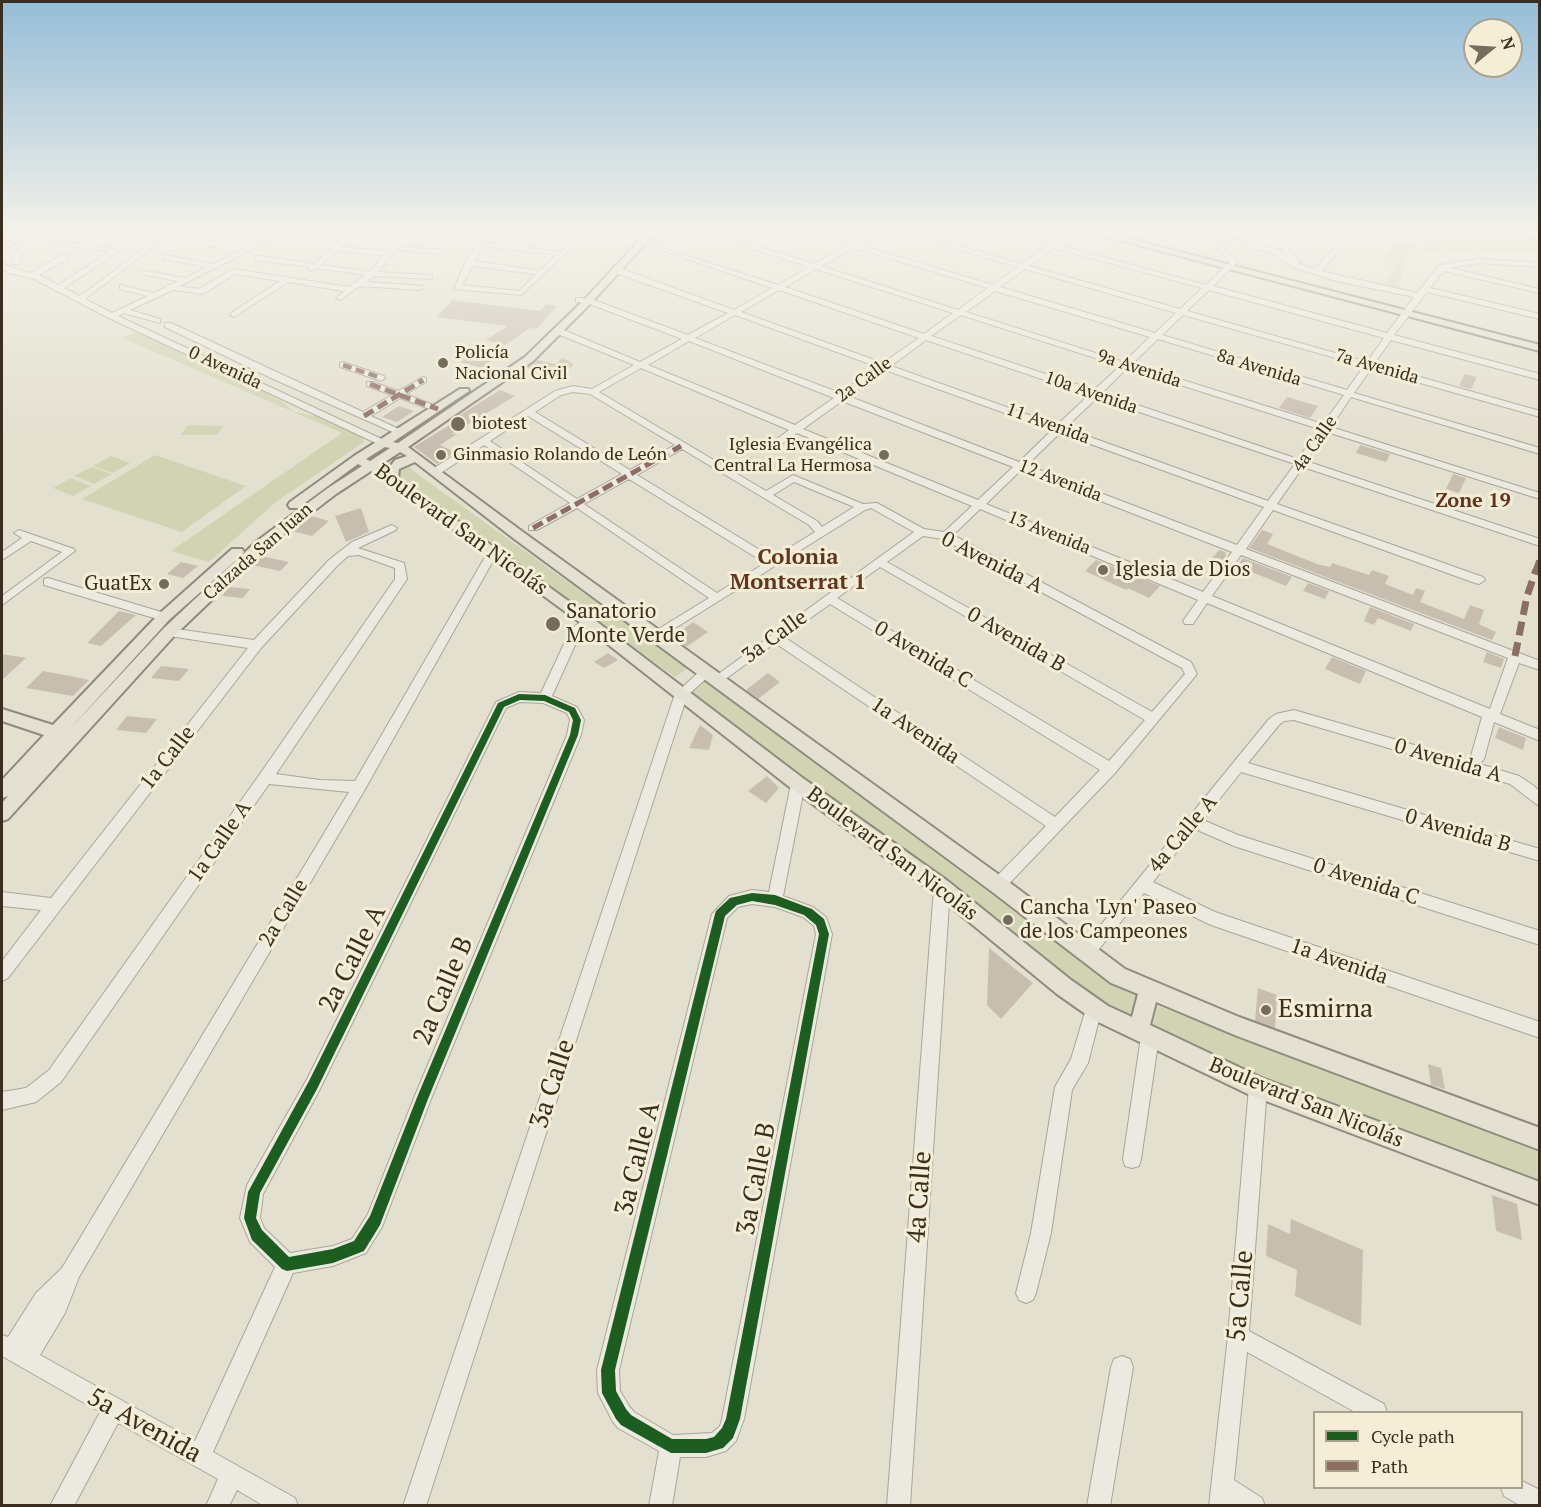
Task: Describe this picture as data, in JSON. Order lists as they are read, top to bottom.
{
  "streets": {
    "main road": ["Boulevard San Nicolás", "Calzada San Juan"],
    "street": [
      "7a Avenida",
      "0 Avenida",
      "8a Avenida",
      "9a Avenida",
      "2a Calle",
      "10a Avenida",
      "11 Avenida",
      "4a Calle",
      "12 Avenida",
      "13 Avenida",
      "0 Avenida A",
      "3a Calle",
      "0 Avenida B",
      "0 Avenida C",
      "1a Avenida",
      "1a Calle",
      "4a Calle A",
      "1a Calle A",
      "2a Calle A",
      "2a Calle B",
      "3a Calle A",
      "3a Calle B",
      "5a Calle",
      "5a Avenida"
    ]
  },
  "crossings": [
    ["7a Avenida", "4a Calle"],
    ["0 Avenida", "Boulevard San Nicolás"],
    ["0 Avenida", "Calzada San Juan"],
    ["8a Avenida", "4a Calle"],
    ["9a Avenida", "2a Calle"],
    ["9a Avenida", "4a Calle"],
    ["2a Calle", "10a Avenida"],
    ["2a Calle", "11 Avenida"],
    ["2a Calle", "12 Avenida"],
    ["2a Calle", "Boulevard San Nicolás"],
    ["2a Calle", "13 Avenida"],
    ["2a Calle", "5a Avenida"],
    ["10a Avenida", "4a Calle"],
    ["11 Avenida", "4a Calle"],
    ["4a Calle", "12 Avenida"],
    ["4a Calle", "Boulevard San Nicolás"],
    ["4a Calle", "13 Avenida"],
    ["Boulevard San Nicolás", "Calzada San Juan"],
    ["Boulevard San Nicolás", "3a Calle"],
    ["Boulevard San Nicolás", "4a Calle A"],
    ["Boulevard San Nicolás", "5a Calle"],
    ["13 Avenida", "Calzada San Juan"],
    ["0 Avenida A", "3a Calle"],
    ["0 Avenida A", "0 Avenida B"],
    ["0 Avenida A", "4a Calle A"],
    ["3a Calle", "0 Avenida B"],
    ["3a Calle", "0 Avenida C"],
    ["3a Calle", "1a Avenida"],
    ["0 Avenida B", "4a Calle A"],
    ["0 Avenida C", "4a Calle A"],
    ["1a Avenida", "4a Calle A"],
    ["1a Calle", "1a Calle A"],
    ["2a Calle A", "2a Calle B"],
    ["3a Calle A", "3a Calle B"]
  ],
  "districts": ["Zone 19", "Colonia Montserrat 1"],
  "places": [
    "Policía Nacional Civil",
    "biotest",
    "Ginmasio Rolando de León",
    "Iglesia Evangélica Central La Hermosa",
    "Iglesia de Dios",
    "GuatEx",
    "Sanatorio Monte Verde",
    "Cancha 'Lyn' Paseo de los Campeones",
    "Esmirna"
  ],
  "legend": ["Cycle path", "Path"],
  "north": "right"
}
